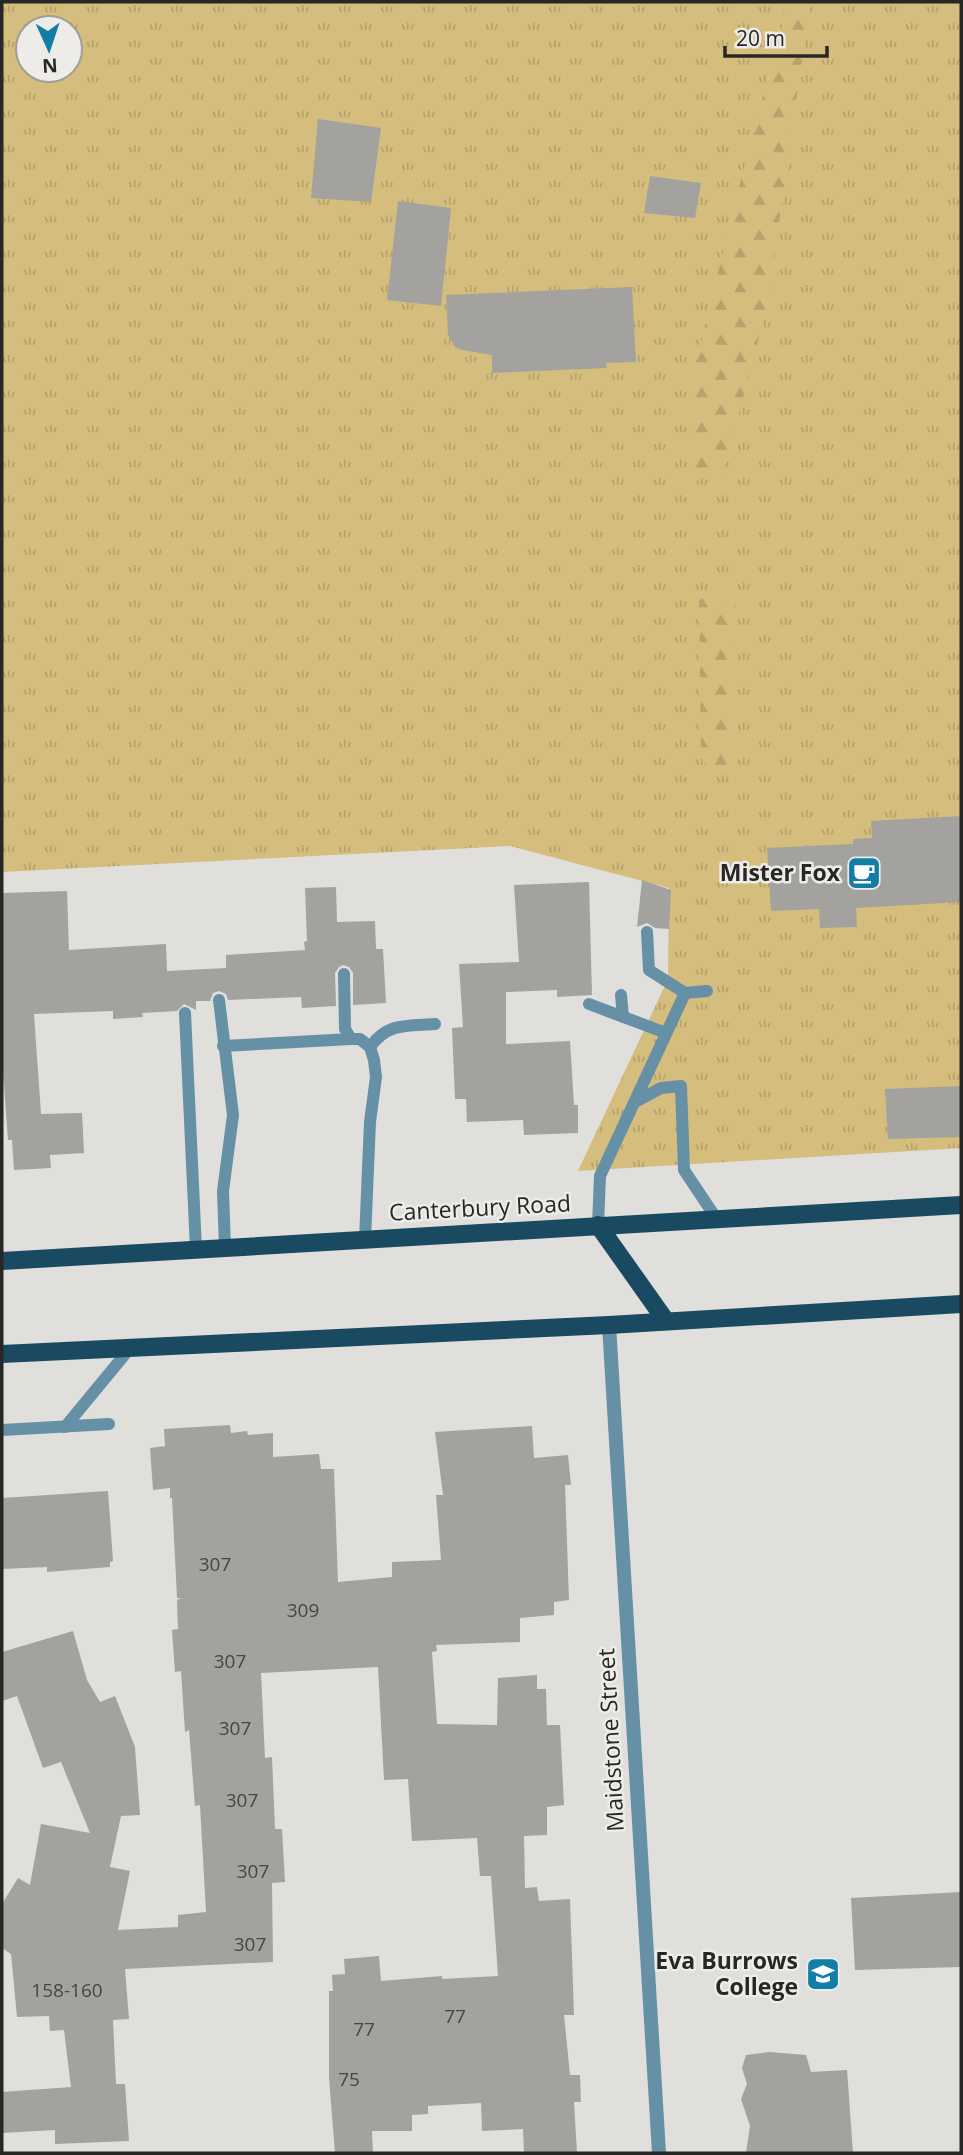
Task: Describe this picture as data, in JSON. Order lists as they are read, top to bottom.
{
  "streets": {
    "main road": ["Canterbury Road"],
    "street": ["Maidstone Street"]
  },
  "places": {
    "cafe": ["Mister Fox"],
    "school or university": ["Eva Burrows College"]
  },
  "house_numbers": [
    "307",
    "309",
    "307",
    "307",
    "307",
    "307",
    "307",
    "158-160",
    "77",
    "77",
    "75"
  ],
  "scale_bar": "20 m",
  "north": "bottom"
}
